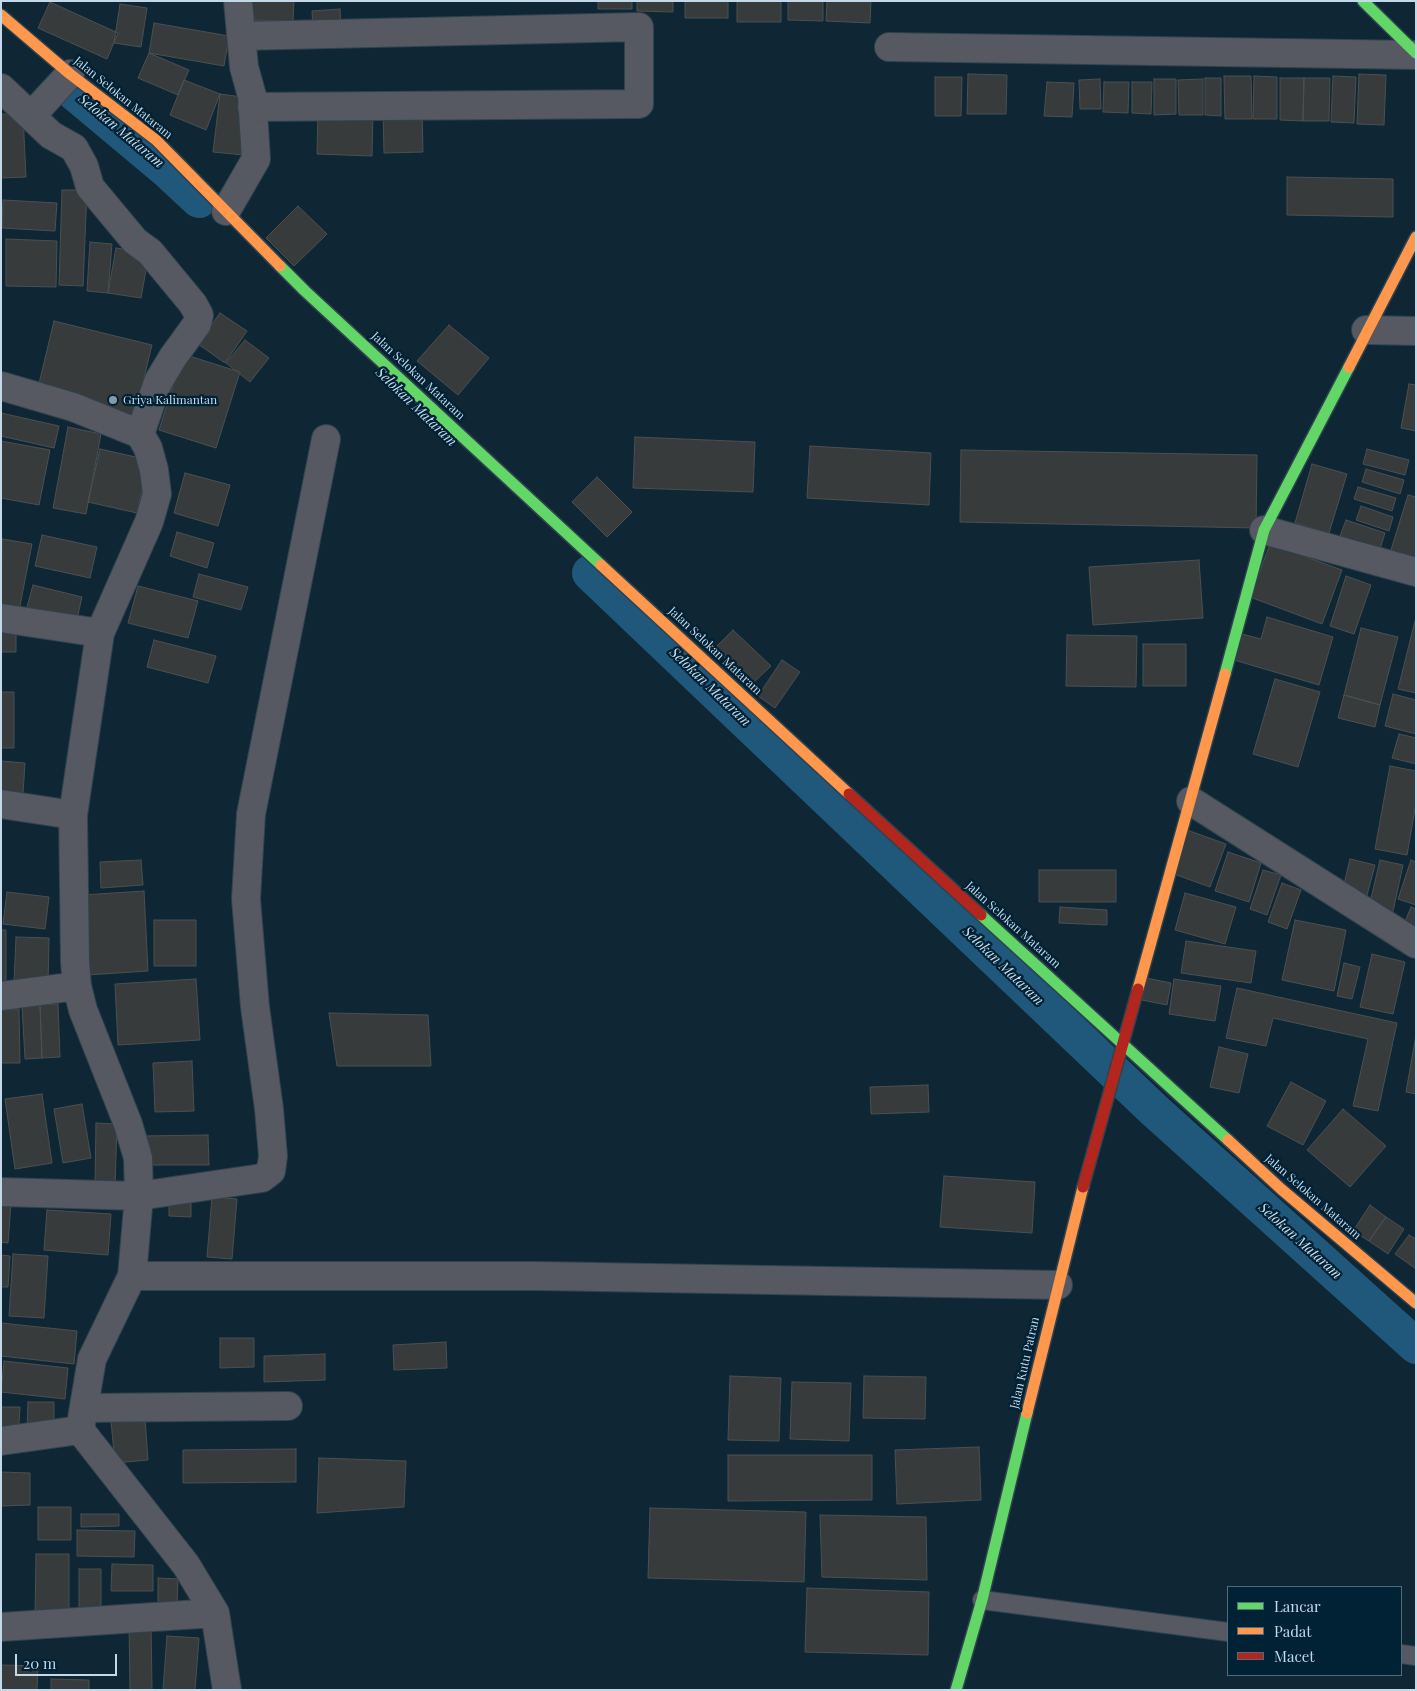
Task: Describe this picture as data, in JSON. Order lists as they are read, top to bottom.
{
  "streets": {
    "street": ["Jalan Selokan Mataram", "Jalan Kutu Patran"]
  },
  "crossings": [
    ["Jalan Selokan Mataram", "Jalan Kutu Patran"]
  ],
  "water": ["Selokan Mataram"],
  "places": ["Griya Kalimantan"],
  "legend": ["Lancar", "Padat", "Macet"],
  "scale_bar": "20 m"
}
